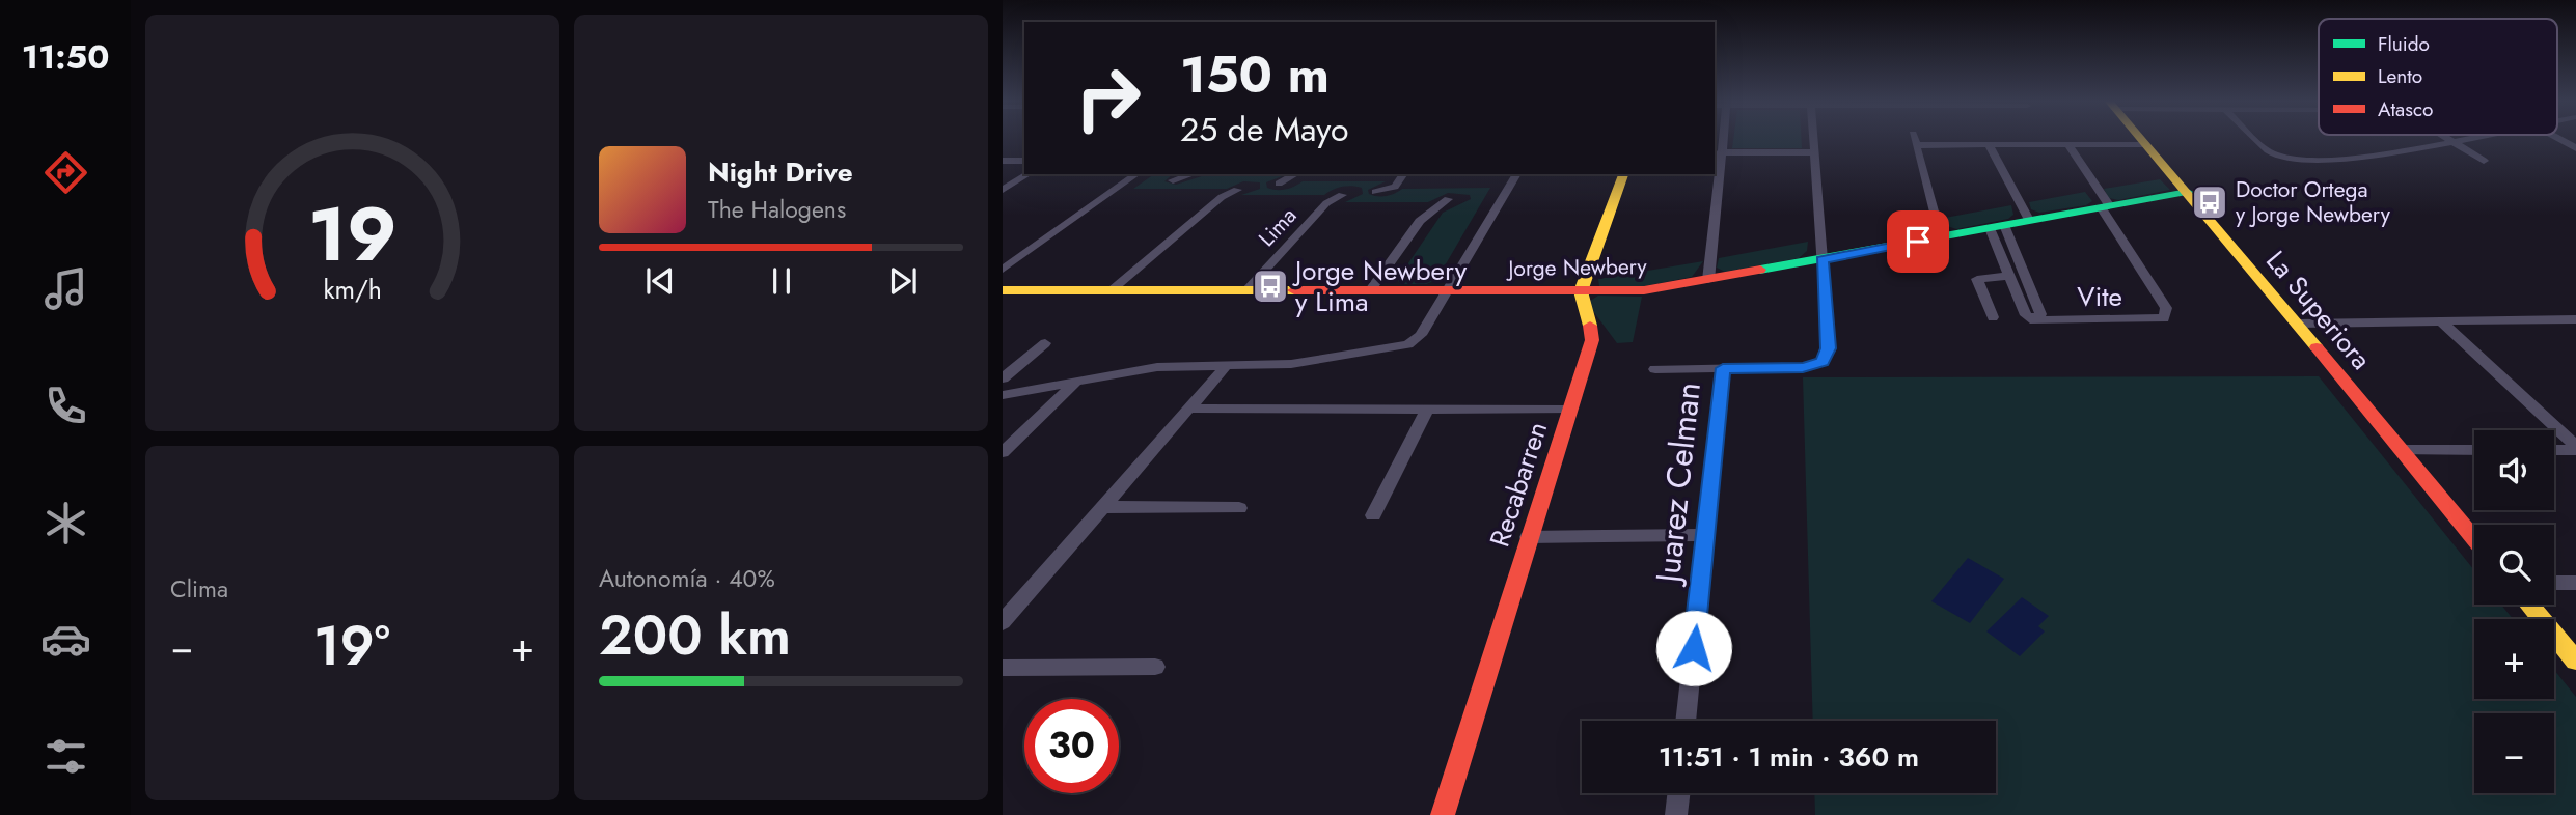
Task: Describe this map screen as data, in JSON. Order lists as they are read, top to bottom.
{
  "streets": {
    "street": [
      "Lima",
      "Jorge Newbery",
      "Vite",
      "La Superiora",
      "Juarez Celman",
      "Recabarren"
    ]
  },
  "crossings": [
    ["Lima", "Jorge Newbery"],
    ["Jorge Newbery", "Vite"],
    ["Jorge Newbery", "La Superiora"],
    ["Jorge Newbery", "Recabarren"]
  ],
  "places": {
    "bus stop": ["Doctor Ortega y Jorge Newbery", "Jorge Newbery y Lima"]
  },
  "legend": ["Fluido", "Lento", "Atasco"],
  "page": {
    "tabs": "11:50",
    "turn": ["150 m", "25 de Mayo"],
    "song": ["Night Drive", "The Halogens"],
    "map_buttons": ["+", "−"],
    "tile": [
      "Clima",
      ["Autonomía · 40%", "200 km"]
    ],
    "heat": ["−", "19°", "+"],
    "limit": "30",
    "trip": "11:51 · 1 min · 360 m",
    "gauge": ["19", "km/h"]
  }
}
